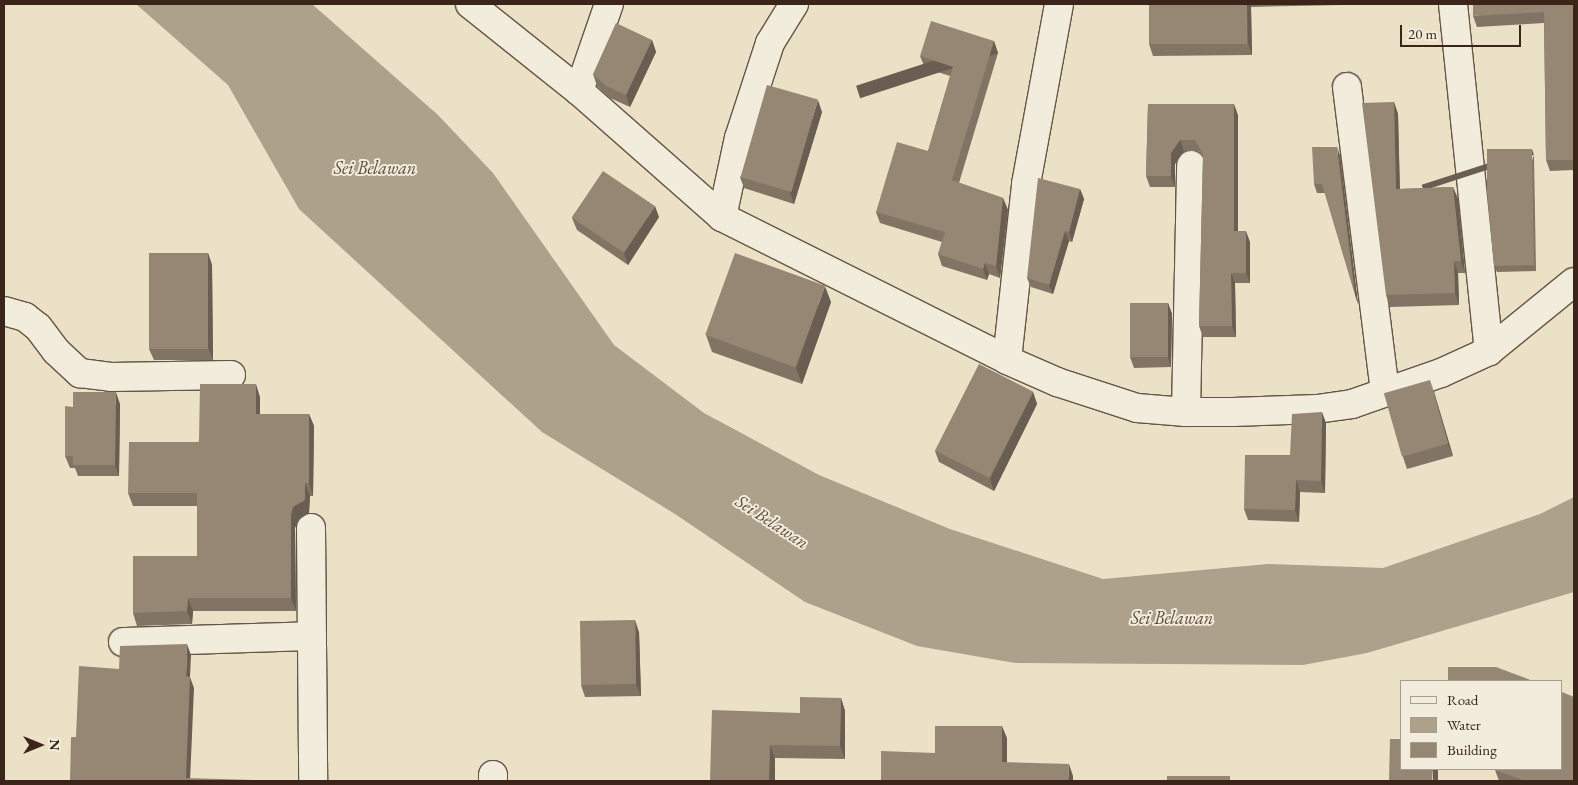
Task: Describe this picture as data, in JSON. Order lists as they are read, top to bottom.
{
  "water": ["Sei Belawan"],
  "legend": ["Road", "Water", "Building"],
  "scale_bar": "20 m",
  "north": "right"
}
